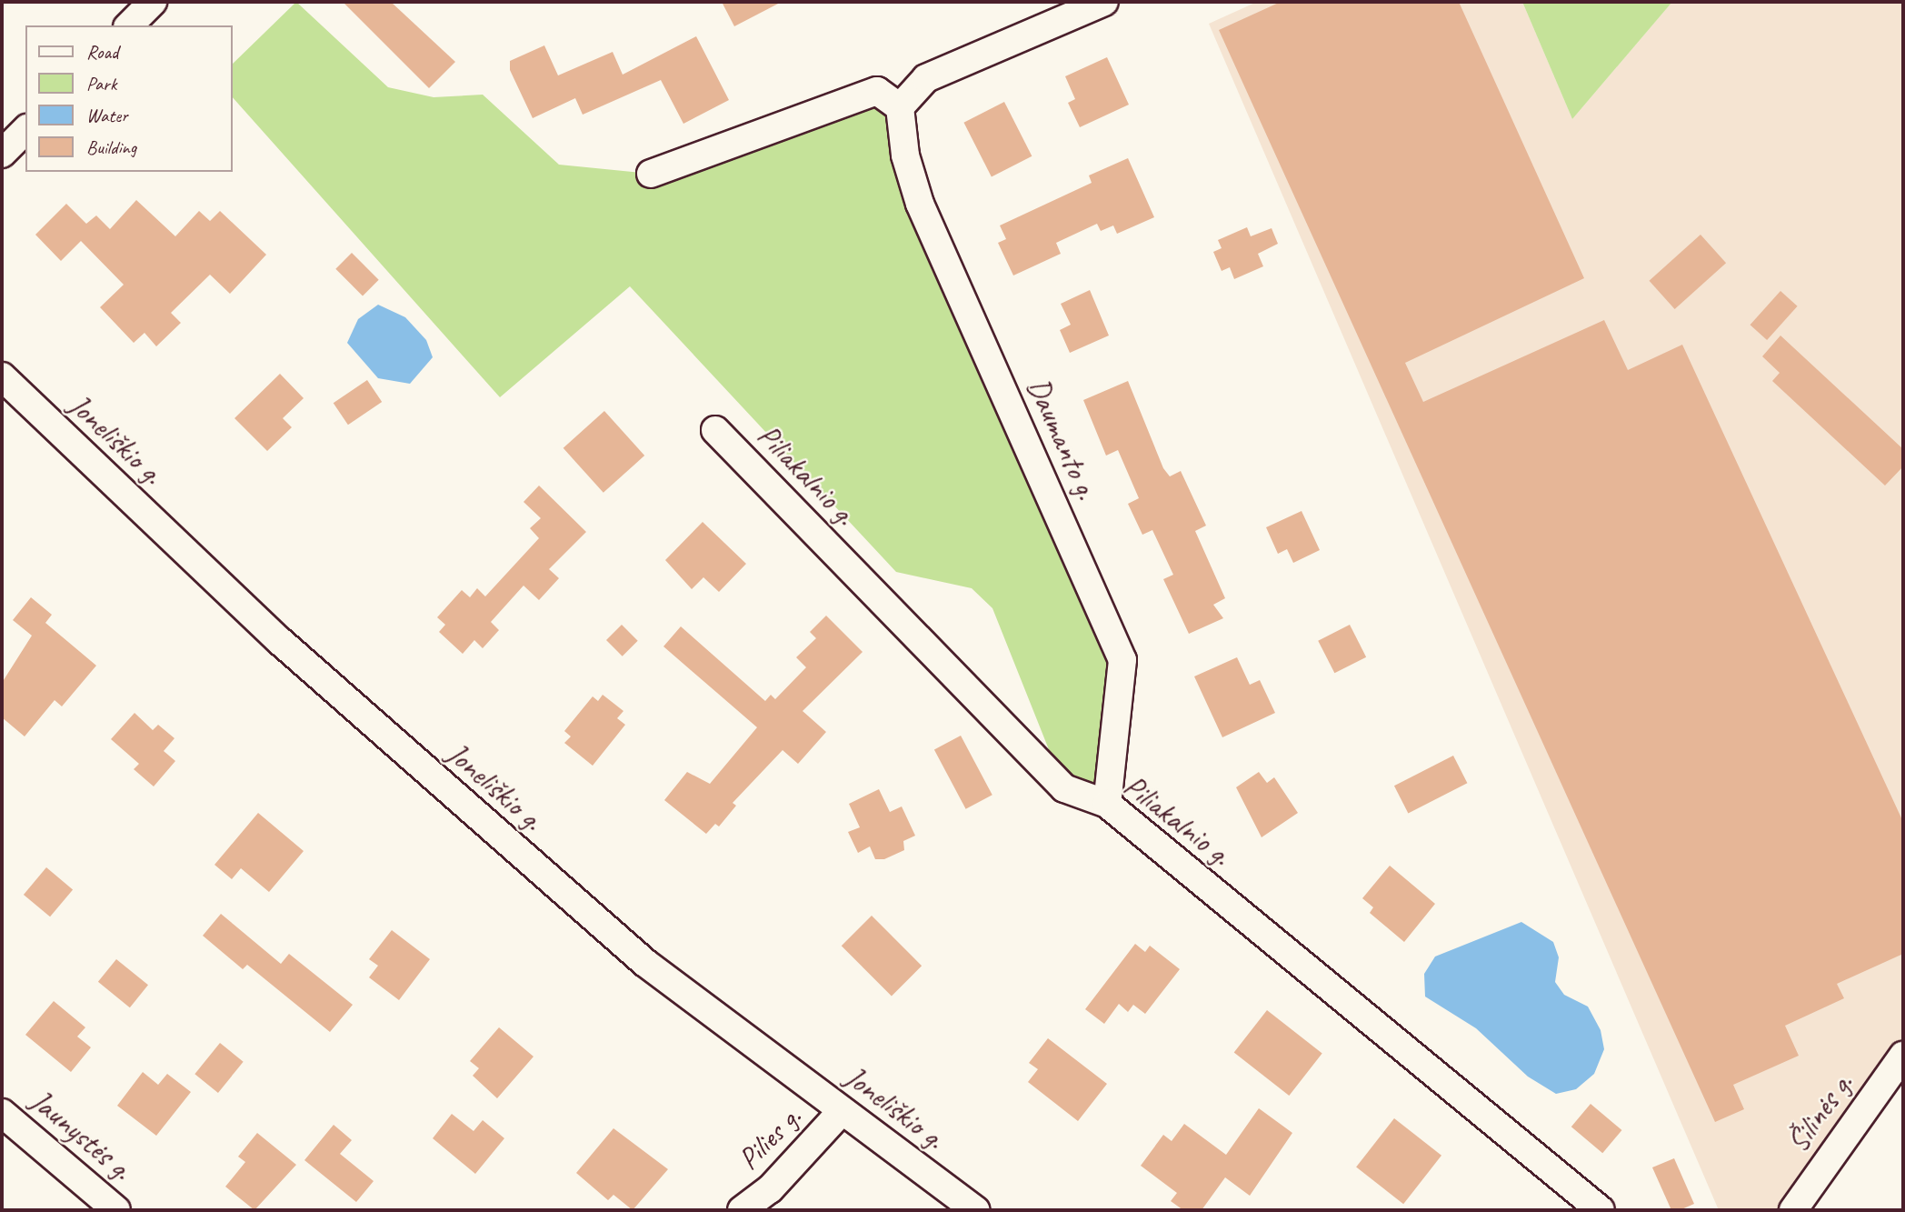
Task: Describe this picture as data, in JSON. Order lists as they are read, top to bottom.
{
  "streets": {
    "street": [
      "Daumanto g.",
      "Joneliškio g.",
      "Piliakalnio g.",
      "Šilinės g.",
      "Jaunystės g.",
      "Pilies g."
    ]
  },
  "crossings": [
    ["Daumanto g.", "Piliakalnio g."],
    ["Joneliškio g.", "Pilies g."]
  ],
  "legend": [
    "Road",
    "Park",
    "Water",
    "Building"
  ]
}
